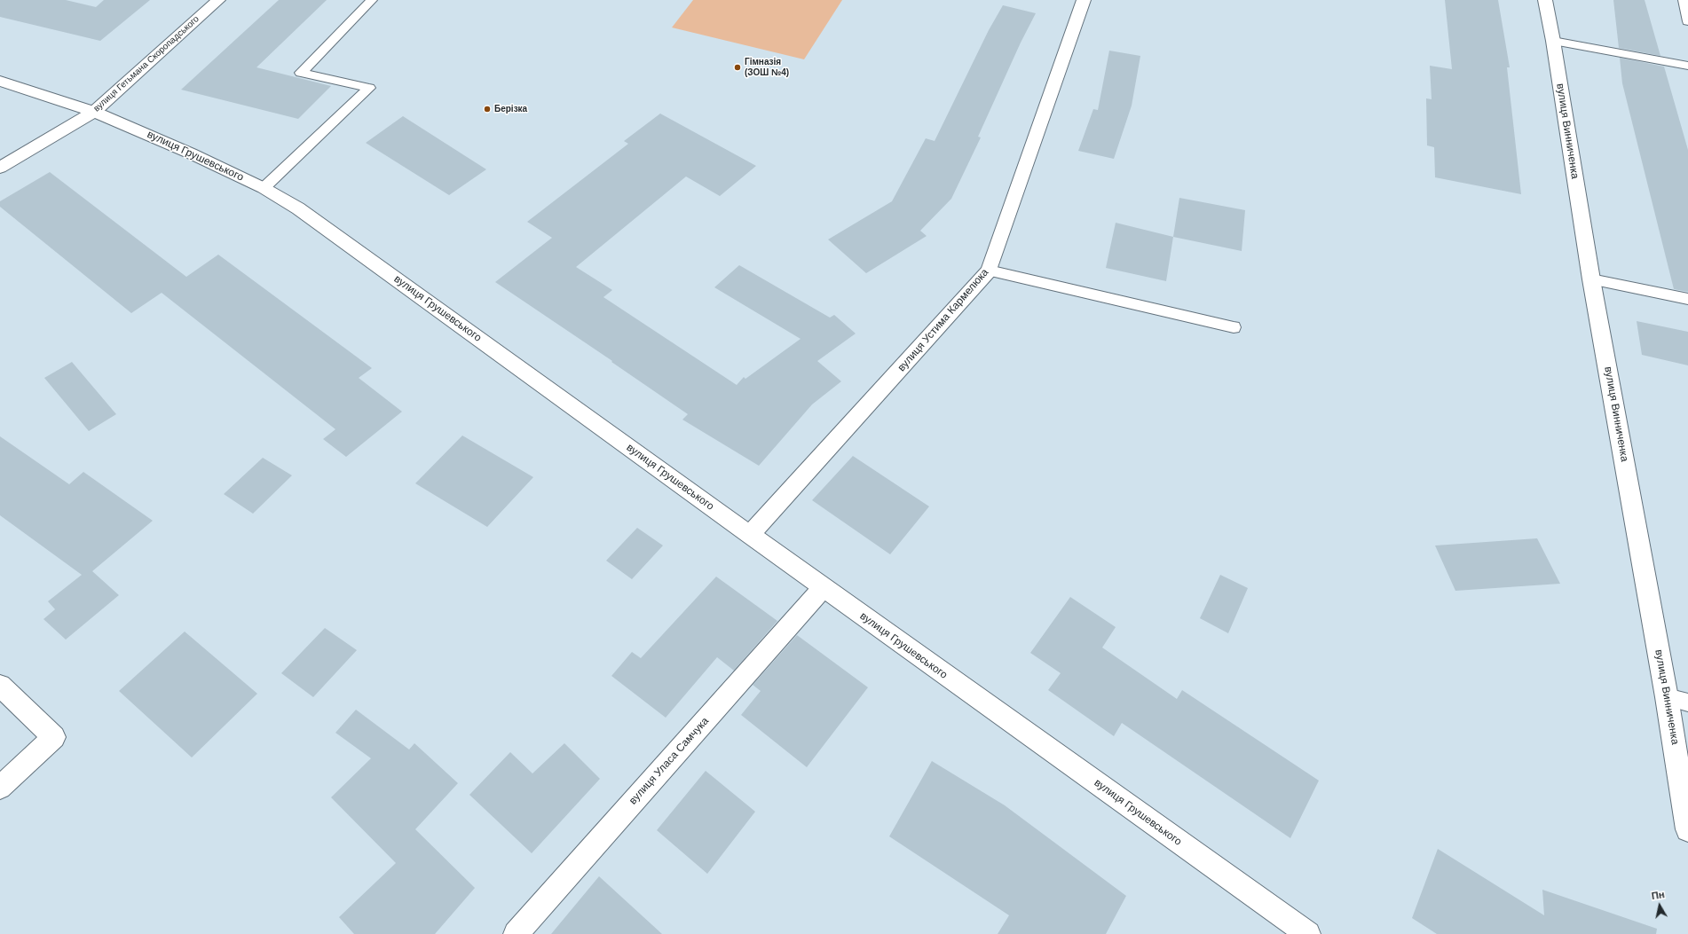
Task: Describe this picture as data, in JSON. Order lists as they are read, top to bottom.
{
  "streets": {
    "street": [
      "вулиця Гетьмана Скоропадського",
      "вулиця Винниченка",
      "вулиця Грушевського",
      "вулиця Устима Кармелюка",
      "вулиця Уласа Самчука"
    ]
  },
  "crossings": [
    ["вулиця Гетьмана Скоропадського", "вулиця Грушевського"],
    ["вулиця Грушевського", "вулиця Устима Кармелюка"],
    ["вулиця Грушевського", "вулиця Уласа Самчука"]
  ],
  "places": ["Гімназія (ЗОШ №4)", "Берізка"],
  "north": "top"
}
